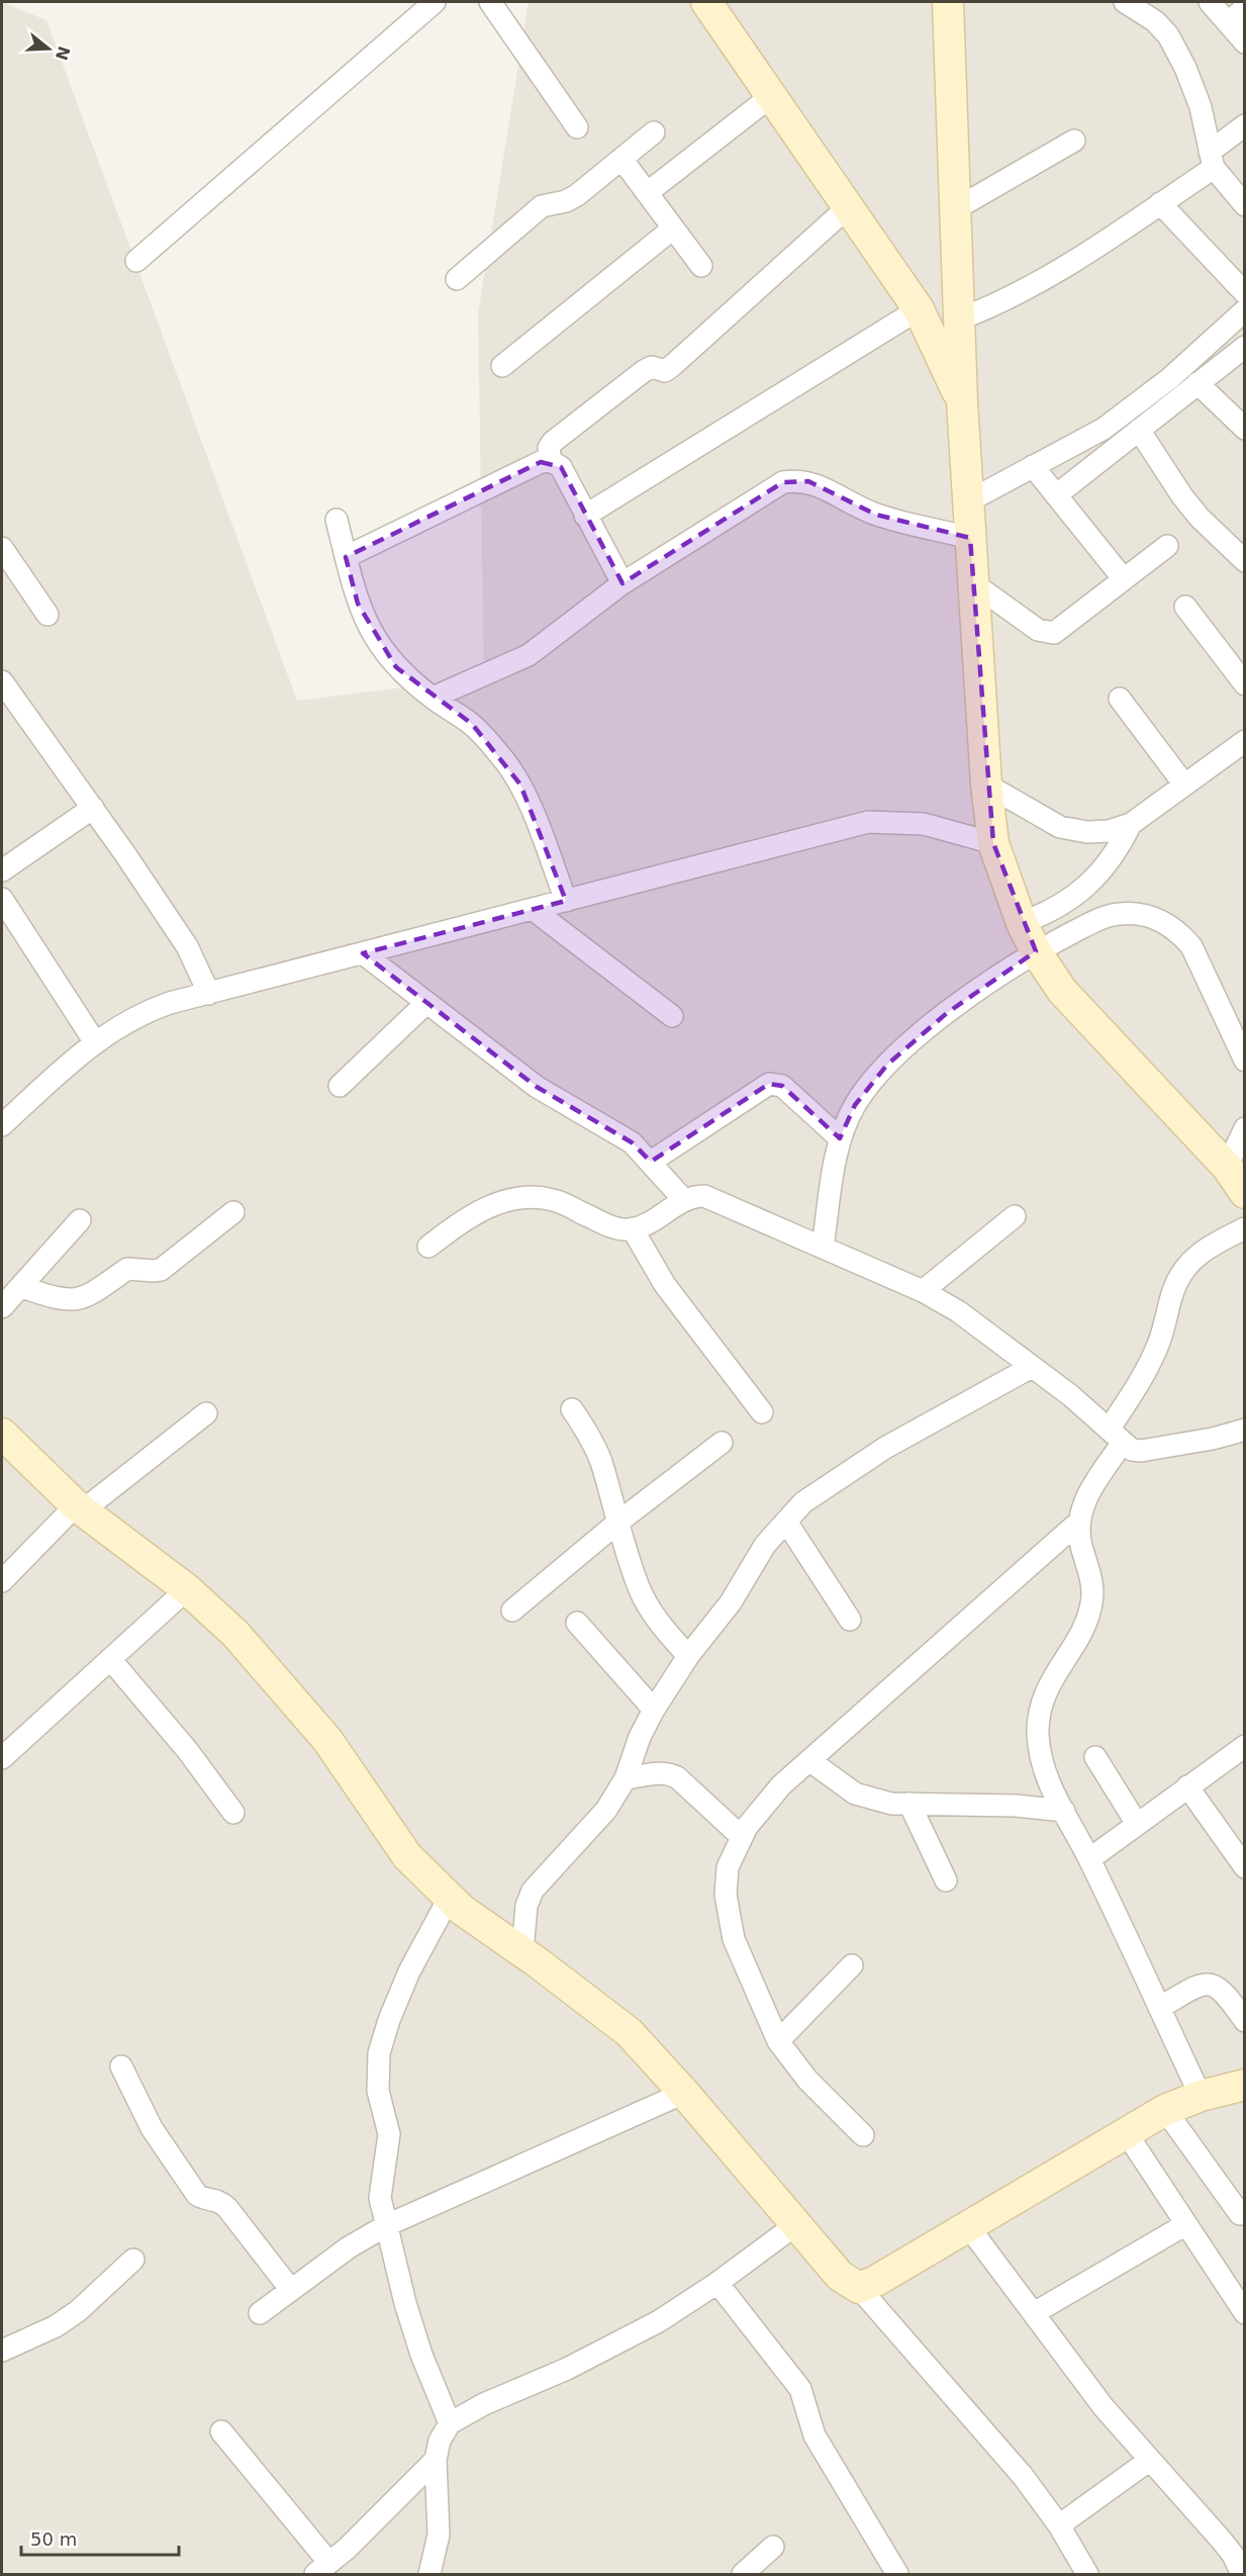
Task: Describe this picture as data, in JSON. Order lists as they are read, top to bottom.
{
  "scale_bar": "50 m",
  "north": "right"
}
